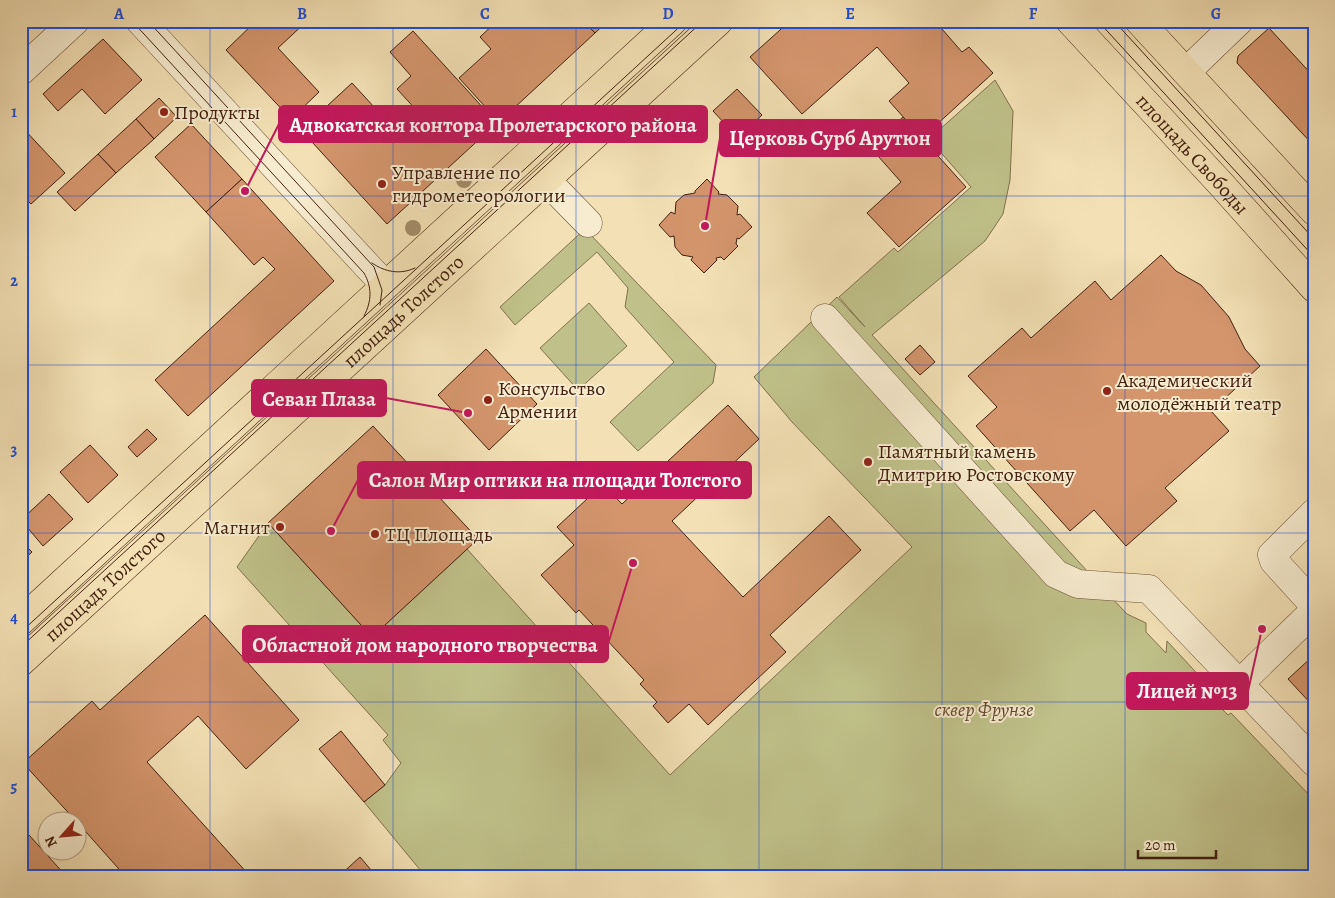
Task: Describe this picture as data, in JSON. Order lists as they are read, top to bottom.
{
  "streets": {
    "main road": ["площадь Свободы", "площадь Толстого"]
  },
  "parks": ["сквер Фрунзе"],
  "places": [
    "Продукты",
    "Управление по гидрометеорологии",
    "Адвокатская контора Пролетарского района",
    "Церковь Сурб Арутюн",
    "Академический молодёжный театр",
    "Консульство Армении",
    "Севан Плаза",
    "Памятный камень Дмитрию Ростовскому",
    "Магнит",
    "Салон Мир оптики на площади Толстого",
    "ТЦ Площадь",
    "Областной дом народного творчества",
    "Лицей №13"
  ],
  "scale_bar": "20 m",
  "north": "bottom left",
  "grid": {
    "columns": [
      "A",
      "B",
      "C",
      "D",
      "E",
      "F",
      "G"
    ],
    "rows": [
      "1",
      "2",
      "3",
      "4",
      "5"
    ]
  }
}
